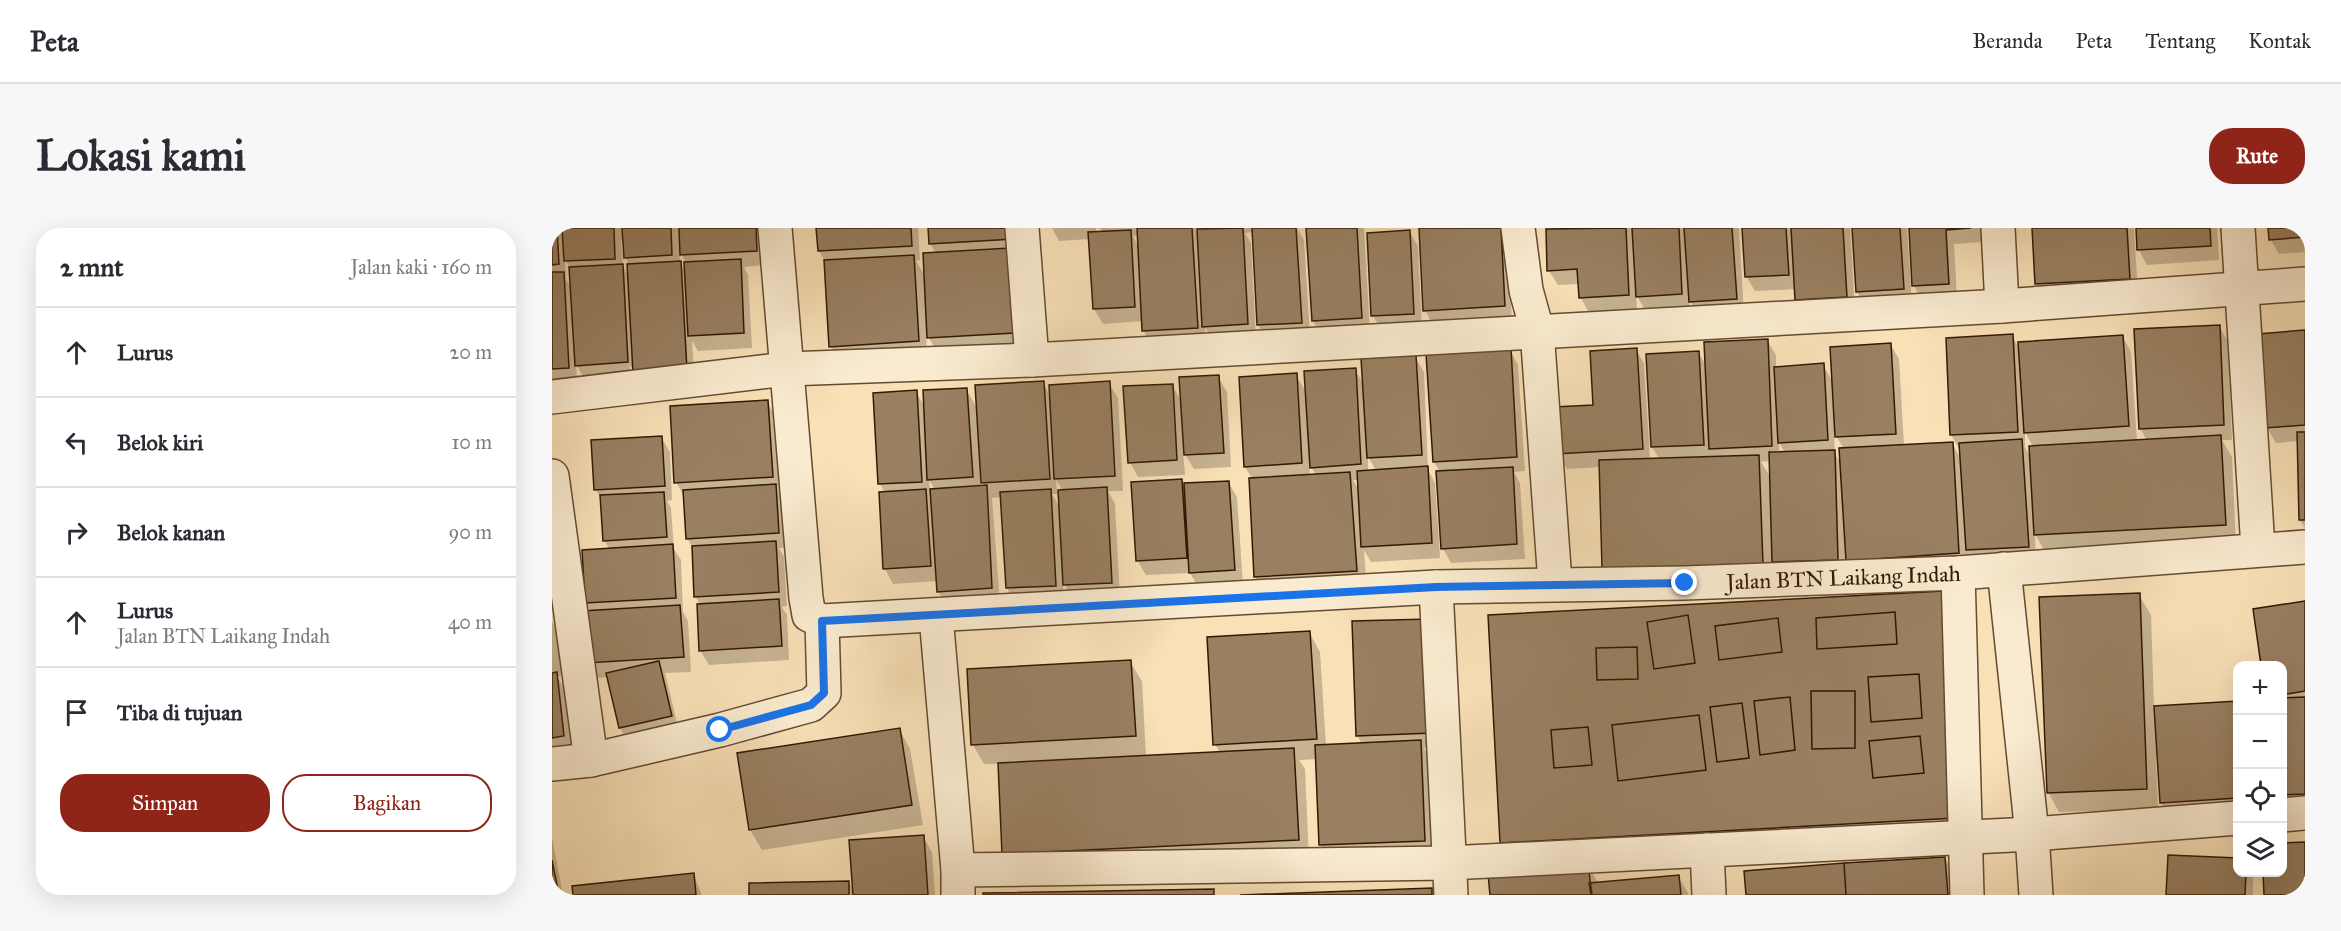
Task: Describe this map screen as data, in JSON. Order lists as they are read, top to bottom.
{
  "streets": {
    "street": ["Jalan BTN Laikang Indah"]
  },
  "page": {
    "header": "Peta",
    "nav": [
      "Beranda",
      "Peta",
      "Tentang",
      "Kontak"
    ],
    "buttons": [
      "Rute",
      ["Simpan", "Bagikan"]
    ],
    "title": "Lokasi kami",
    "heading": ["2 mnt", "Jalan kaki · 160 m"],
    "list": [
      ["Lurus", "20 m"],
      ["Belok kiri", "10 m"],
      ["Belok kanan", "90 m"],
      ["Lurus", "Jalan BTN Laikang Indah", "40 m"],
      "Tiba di tujuan"
    ],
    "map_buttons": ["+", "−"]
  }
}
